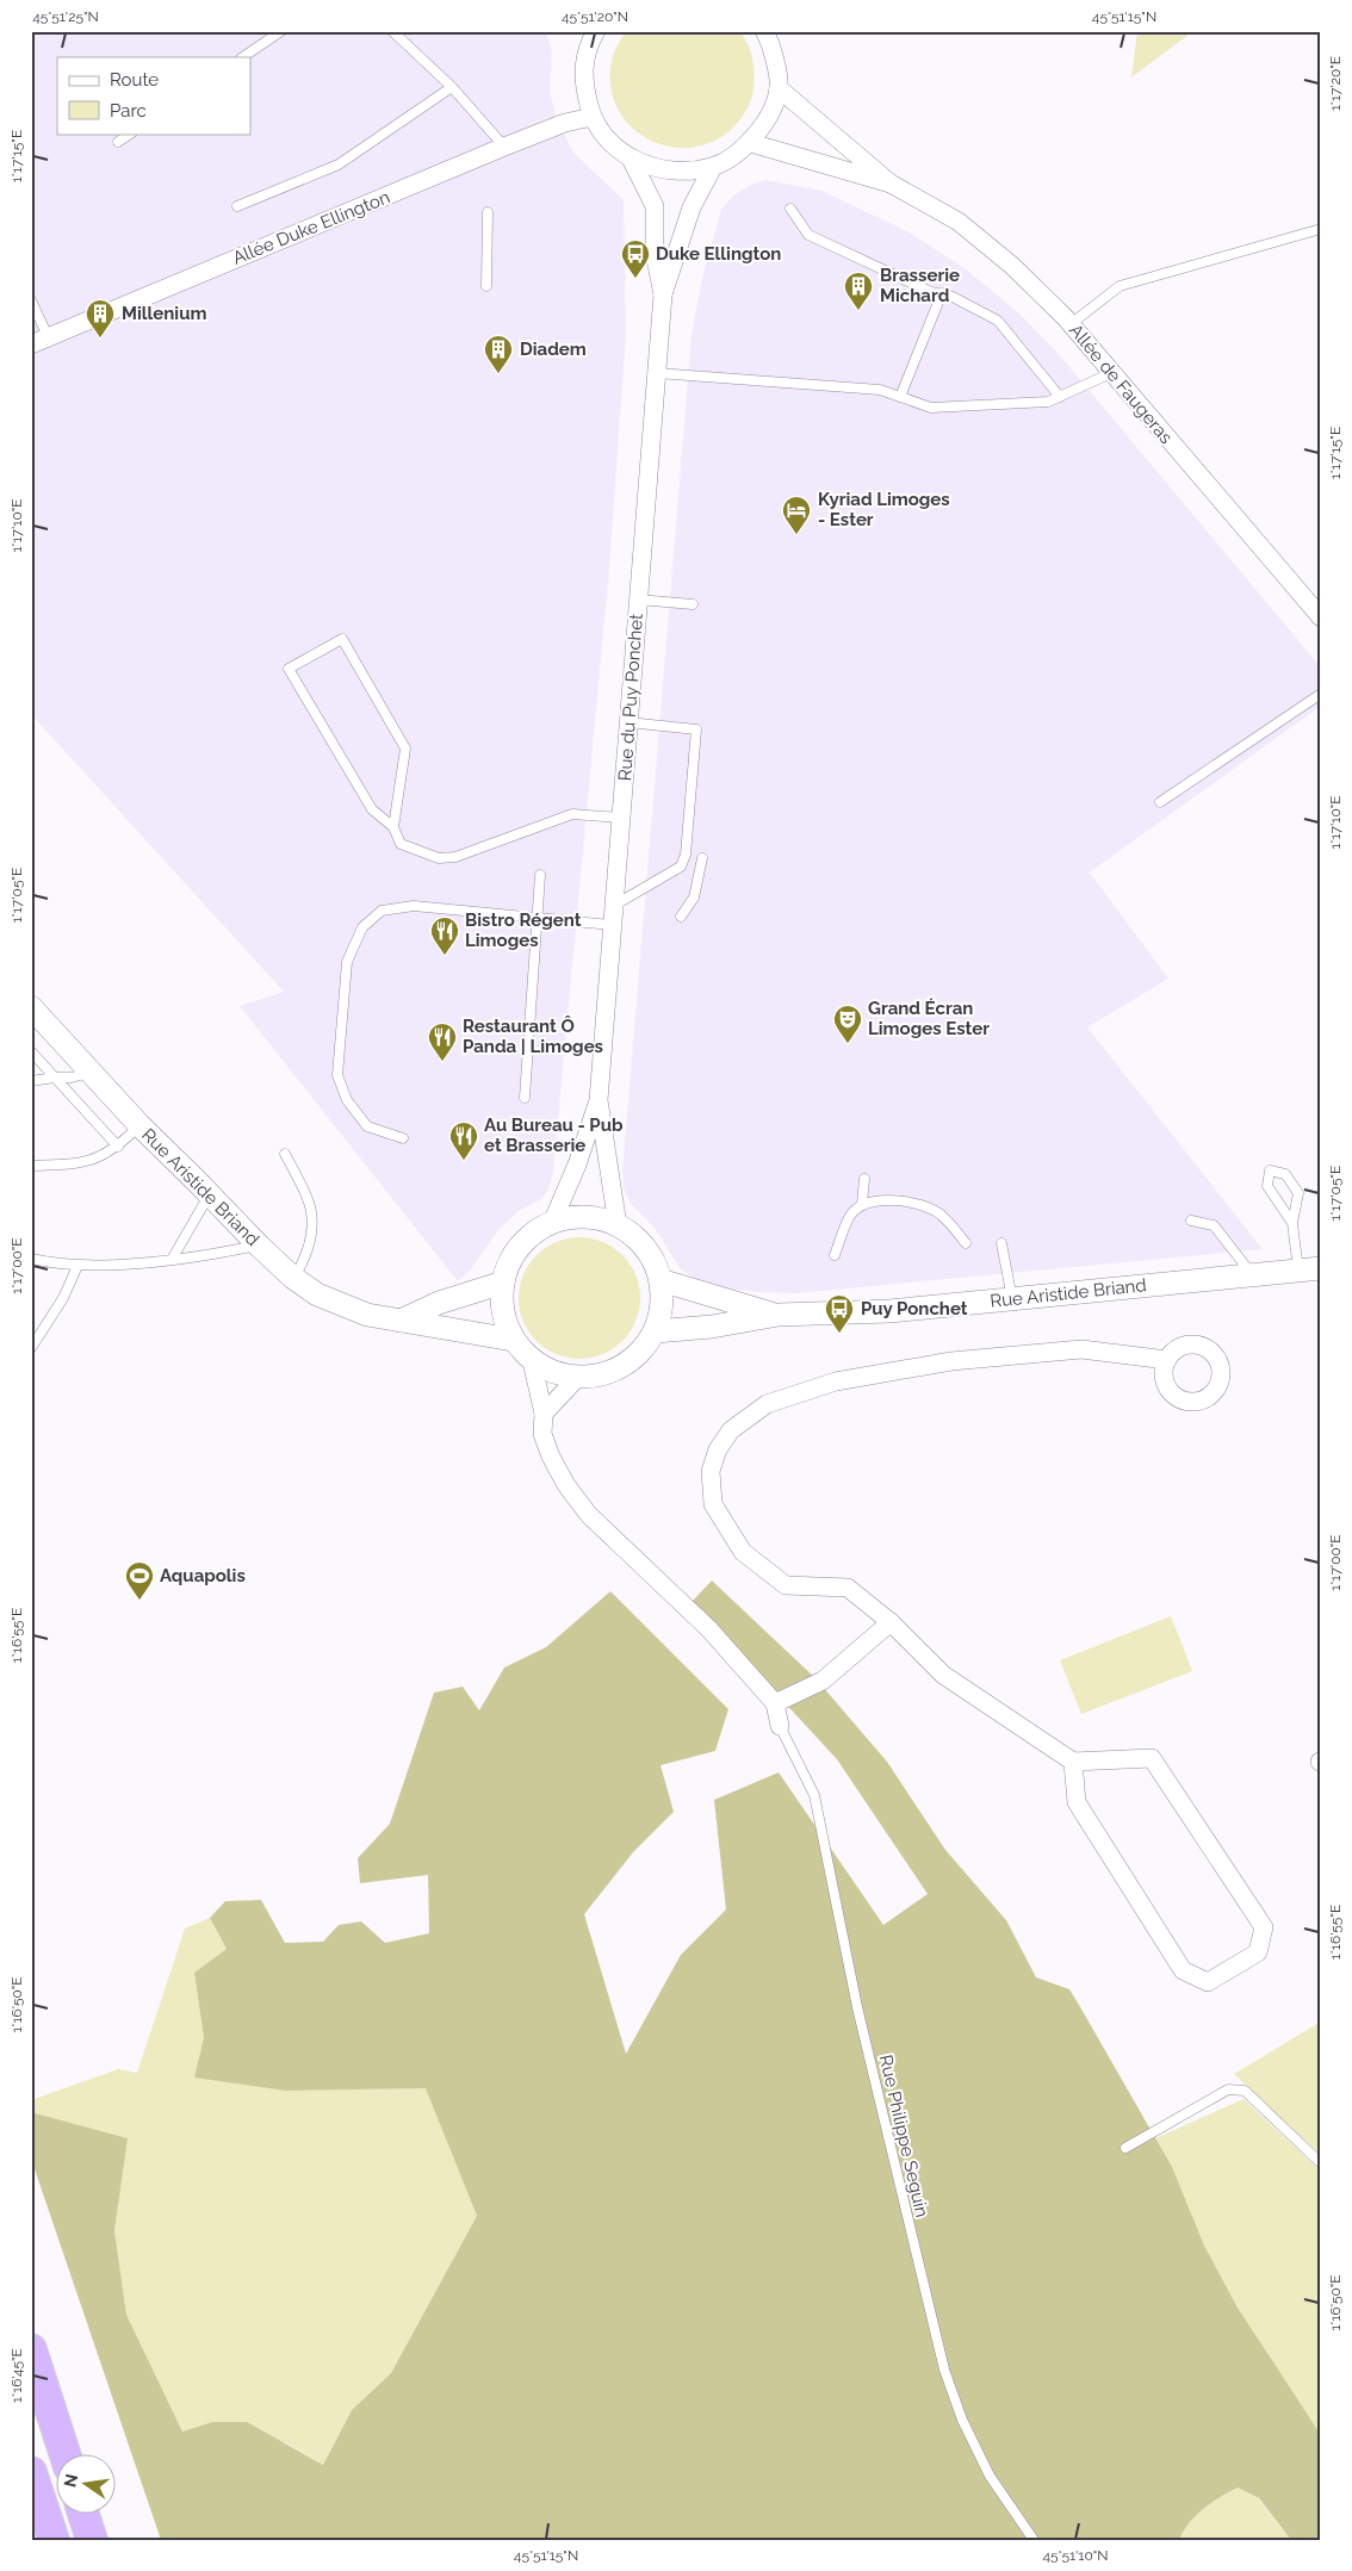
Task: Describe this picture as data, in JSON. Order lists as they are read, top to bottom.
{
  "streets": {
    "street": [
      "Allée Duke Ellington",
      "Allée de Faugeras",
      "Rue du Puy Ponchet",
      "Rue Aristide Briand"
    ],
    "lane": ["Rue Philippe Seguin"]
  },
  "crossings": [
    ["Rue du Puy Ponchet", "Rue Aristide Briand"]
  ],
  "places": {
    "bus stop": ["Duke Ellington", "Puy Ponchet"],
    "building": ["Brasserie Michard", "Millenium", "Diadem"],
    "hotel": ["Kyriad Limoges - Ester"],
    "restaurant": ["Bistro Régent Limoges", "Restaurant Ô Panda | Limoges", "Au Bureau - Pub et Brasserie"],
    "theatre": ["Grand Écran Limoges Ester"],
    "sports": ["Aquapolis"]
  },
  "legend": ["Route", "Parc"],
  "north": "left",
  "coordinates": [
    "45°51'25\"N",
    "45°51'20\"N",
    "45°51'15\"N",
    "1°17'20\"E",
    "1°17'15\"E",
    "1°17'10\"E",
    "1°17'05\"E",
    "1°17'00\"E",
    "1°16'55\"E",
    "1°16'50\"E",
    "1°16'45\"E",
    "45°51'10\"N"
  ]
}
